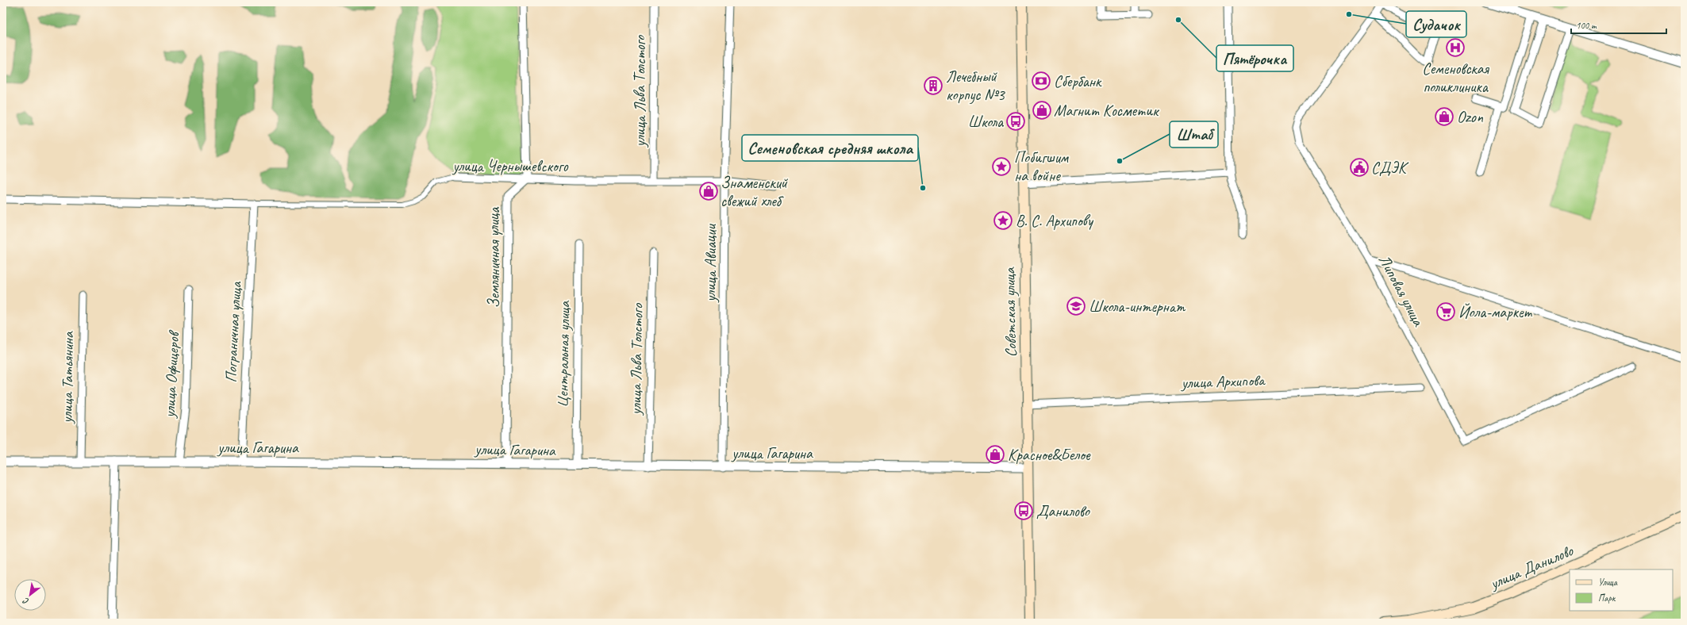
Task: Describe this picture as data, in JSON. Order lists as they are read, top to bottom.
{
  "streets": {
    "main road": ["Советская улица", "улица Данилово"],
    "street": [
      "улица Льва Толстого",
      "улица Чернышевского",
      "Земляничная улица",
      "улица Авиации",
      "Липовая улица",
      "Пограничная улица",
      "Центральная улица",
      "улица Офицеров",
      "улица Татьянина",
      "улица Архипова",
      "улица Гагарина"
    ]
  },
  "crossings": [
    ["улица Льва Толстого", "улица Чернышевского"],
    ["улица Льва Толстого", "улица Гагарина"],
    ["улица Чернышевского", "Земляничная улица"],
    ["улица Чернышевского", "улица Авиации"],
    ["улица Чернышевского", "Пограничная улица"],
    ["Земляничная улица", "улица Гагарина"],
    ["улица Авиации", "улица Гагарина"],
    ["Советская улица", "улица Архипова"],
    ["Советская улица", "улица Гагарина"],
    ["Пограничная улица", "улица Гагарина"],
    ["Центральная улица", "улица Гагарина"],
    ["улица Офицеров", "улица Гагарина"],
    ["улица Татьянина", "улица Гагарина"]
  ],
  "places": {
    "other": [
      "Судачок",
      "Пятёрочка",
      "Штаб",
      "Семеновская средняя школа"
    ],
    "hospital": ["Семеновская поликлиника"],
    "bank": ["Сбербанк"],
    "building": ["Лечебный корпус №3"],
    "shop": [
      "Магнит Косметик",
      "Ozon",
      "Знаменский свежий хлеб",
      "Красное&Белое"
    ],
    "bus stop": ["Школа", "Данилово"],
    "place": ["Побигшим на войне", "В. С. Архипову"],
    "public building": ["СДЭК"],
    "school or university": ["Школа-интернат"],
    "supermarket": ["Йола-маркет"]
  },
  "legend": ["Улица", "Парк"],
  "scale_bar": "100 m",
  "north": "bottom left"
}
